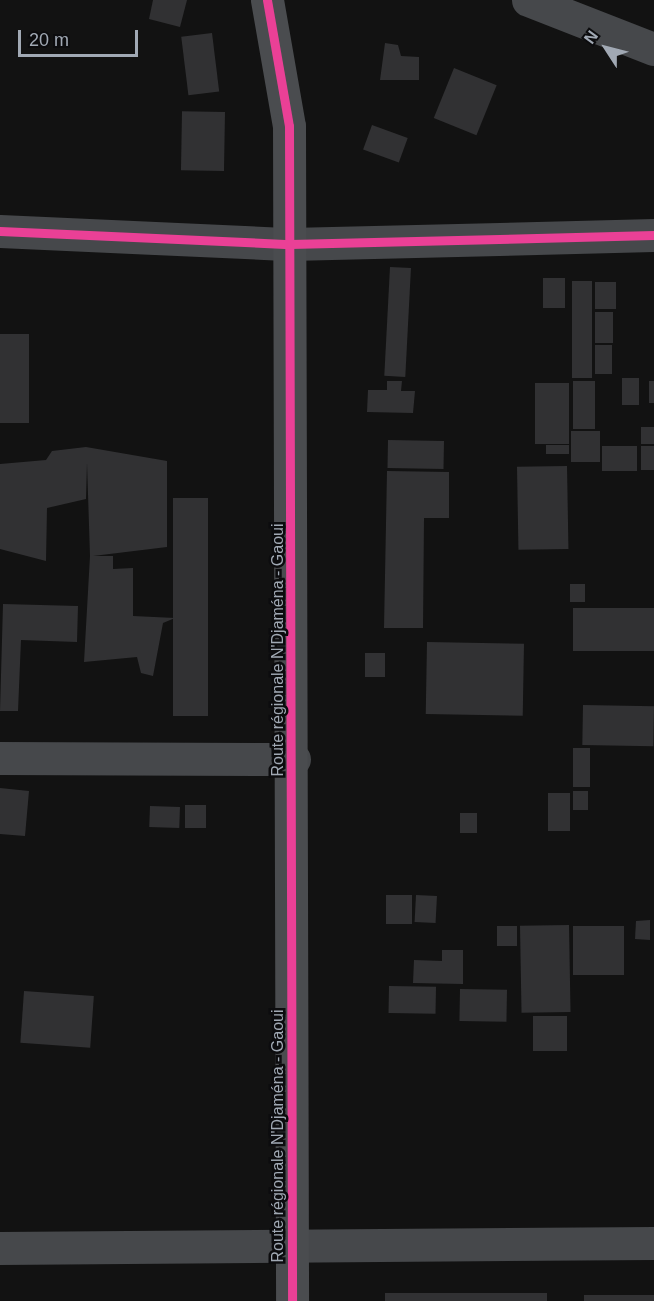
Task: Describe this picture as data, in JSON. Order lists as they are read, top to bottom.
{
  "streets": {
    "street": ["Route régionale N'Djaména - Gaoui"]
  },
  "scale_bar": "20 m",
  "north": "top left"
}
